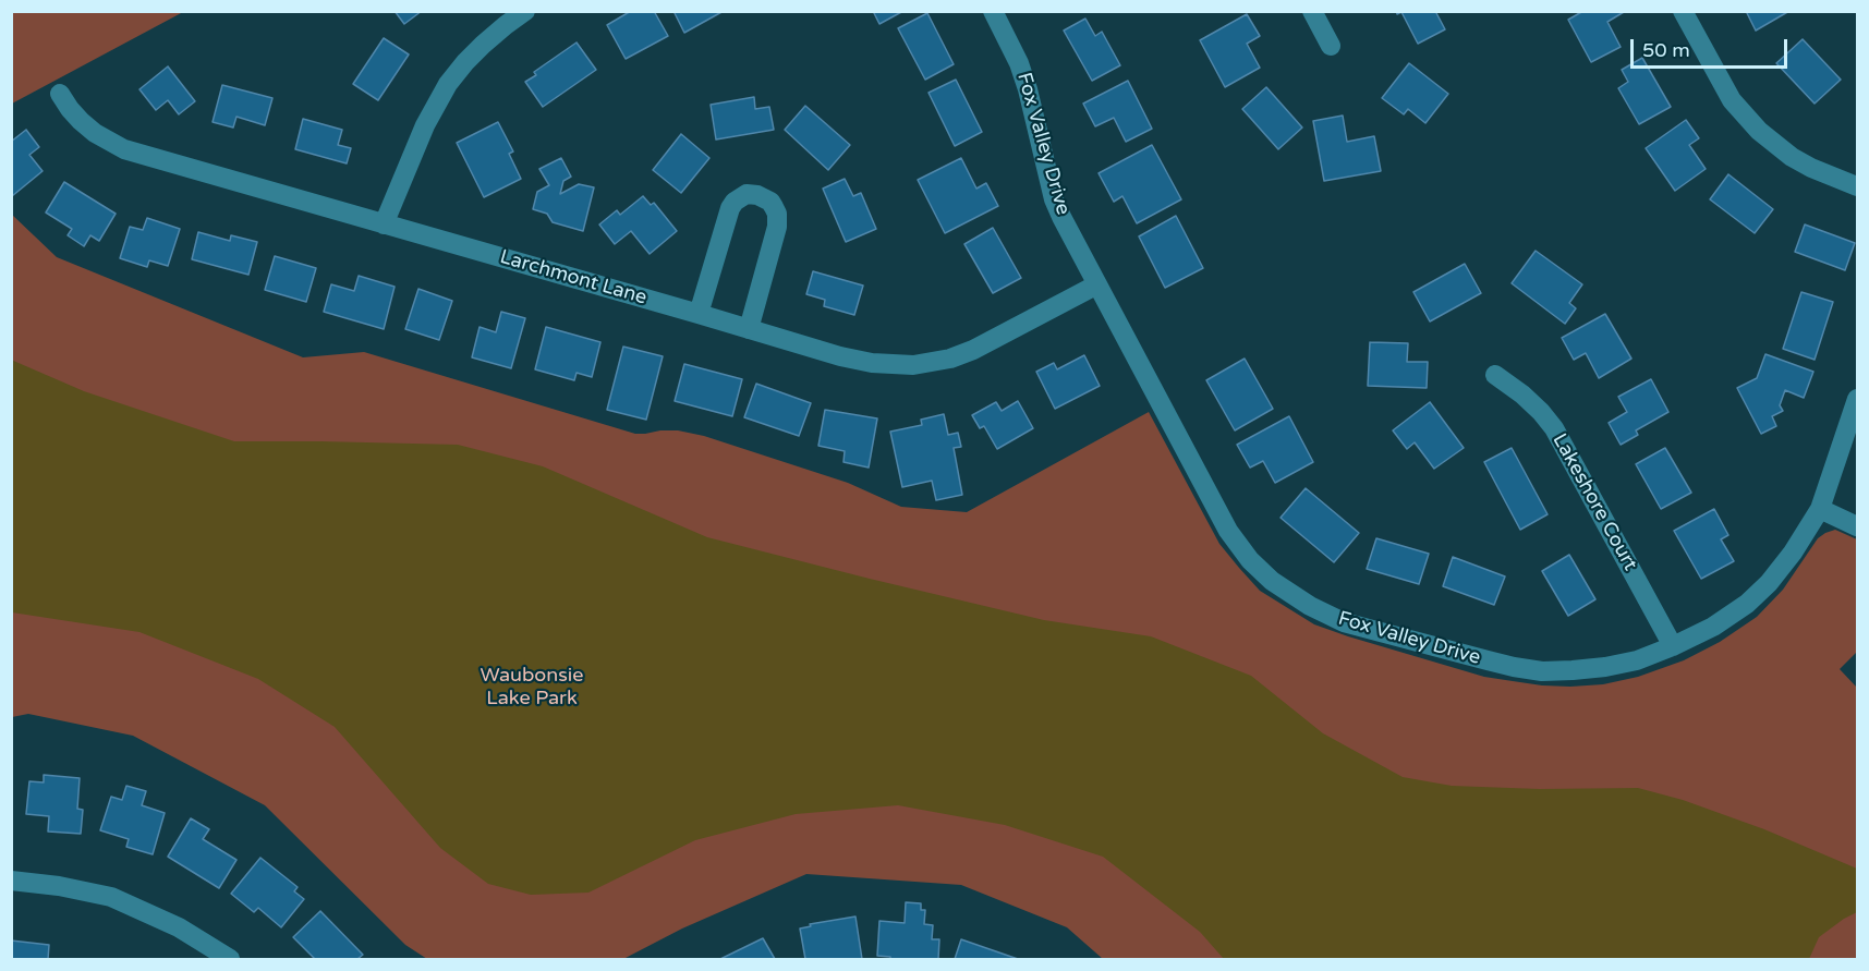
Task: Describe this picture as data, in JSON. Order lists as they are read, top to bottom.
{
  "streets": {
    "street": ["Fox Valley Drive", "Larchmont Lane", "Lakeshore Court"]
  },
  "crossings": [
    ["Fox Valley Drive", "Larchmont Lane"],
    ["Fox Valley Drive", "Lakeshore Court"]
  ],
  "parks": ["Waubonsie Lake Park"],
  "scale_bar": "50 m"
}
